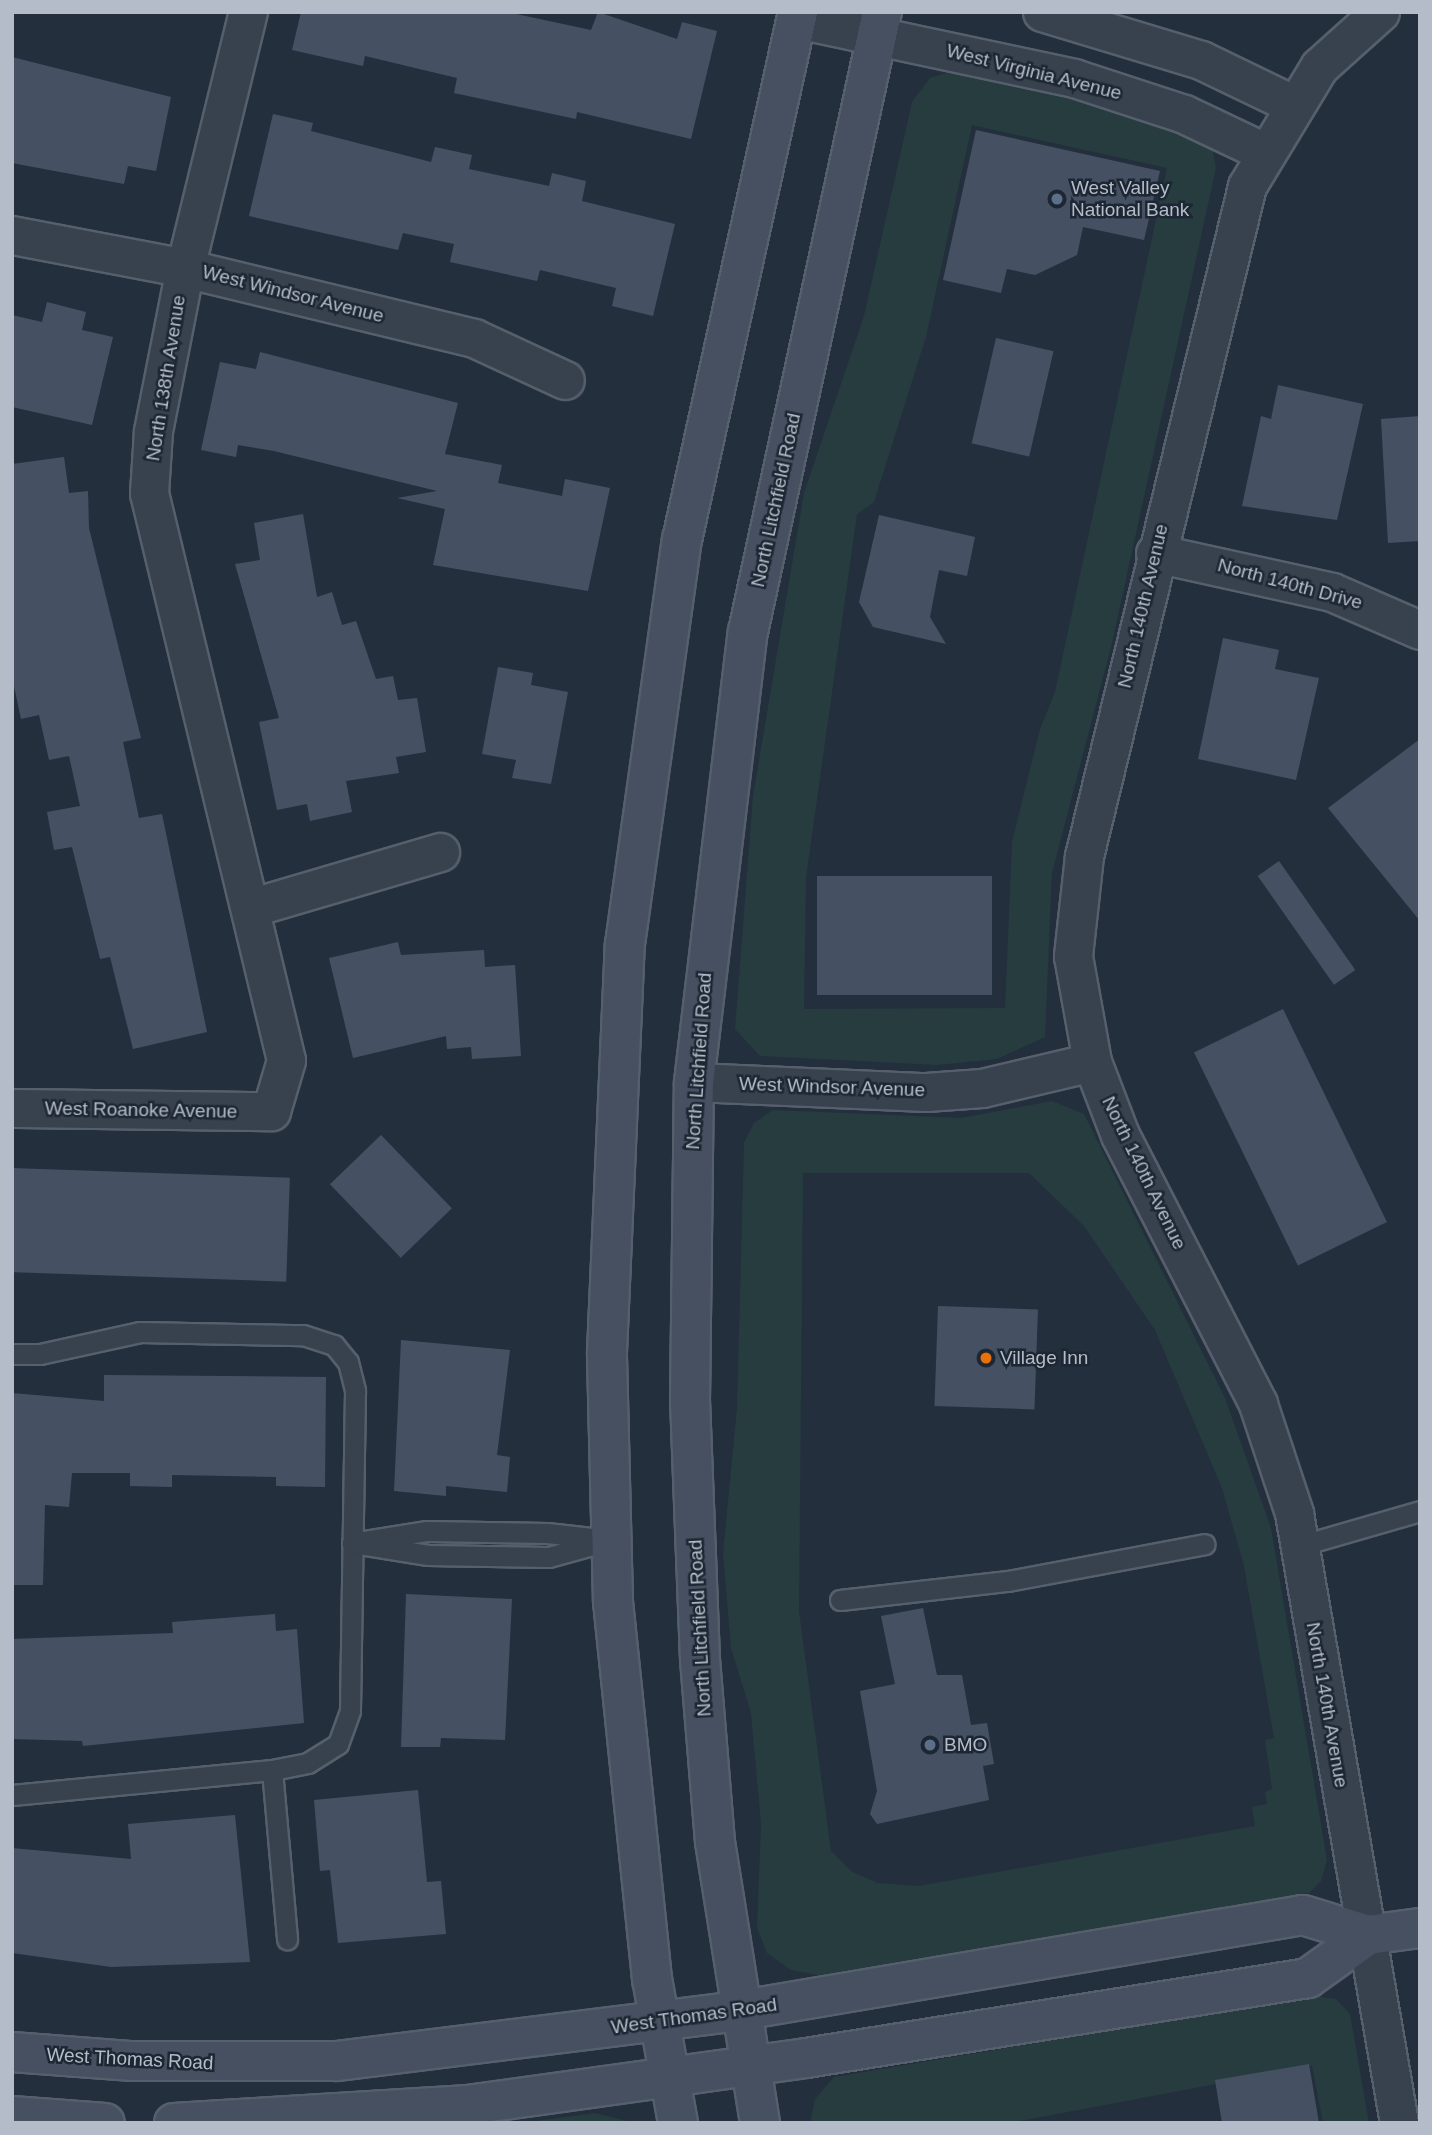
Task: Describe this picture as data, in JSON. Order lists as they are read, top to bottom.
{
  "streets": {
    "main road": ["North Litchfield Road", "West Thomas Road"],
    "street": [
      "West Virginia Avenue",
      "West Windsor Avenue",
      "North 138th Avenue",
      "North 140th Drive",
      "North 140th Avenue",
      "West Roanoke Avenue"
    ]
  },
  "crossings": [
    ["West Virginia Avenue", "North Litchfield Road"],
    ["West Virginia Avenue", "North 140th Avenue"],
    ["West Windsor Avenue", "North 138th Avenue"],
    ["West Windsor Avenue", "North Litchfield Road"],
    ["West Windsor Avenue", "North 140th Avenue"],
    ["North 138th Avenue", "West Roanoke Avenue"],
    ["North Litchfield Road", "West Thomas Road"],
    ["North 140th Drive", "North 140th Avenue"],
    ["North 140th Avenue", "West Thomas Road"]
  ],
  "places": ["West Valley National Bank", "Village Inn", "BMO"]
}
